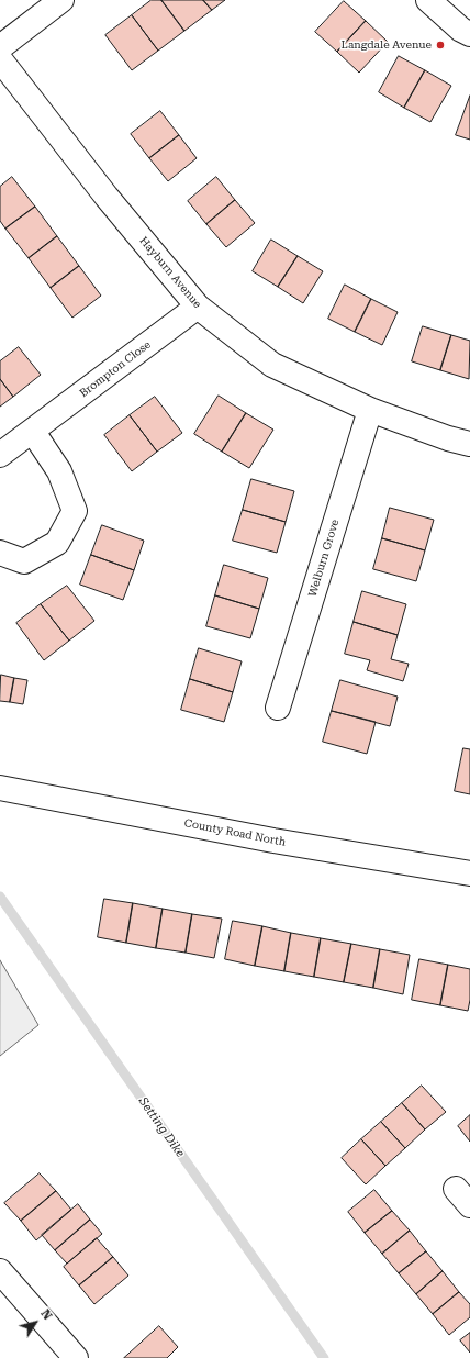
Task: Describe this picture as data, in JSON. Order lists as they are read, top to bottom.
{
  "streets": {
    "street": [
      "Hayburn Avenue",
      "Brompton Close",
      "Welburn Grove",
      "County Road North"
    ]
  },
  "crossings": [
    ["Hayburn Avenue", "Brompton Close"],
    ["Hayburn Avenue", "Welburn Grove"]
  ],
  "water": ["Setting Dike"],
  "places": ["Langdale Avenue"],
  "north": "top right"
}
